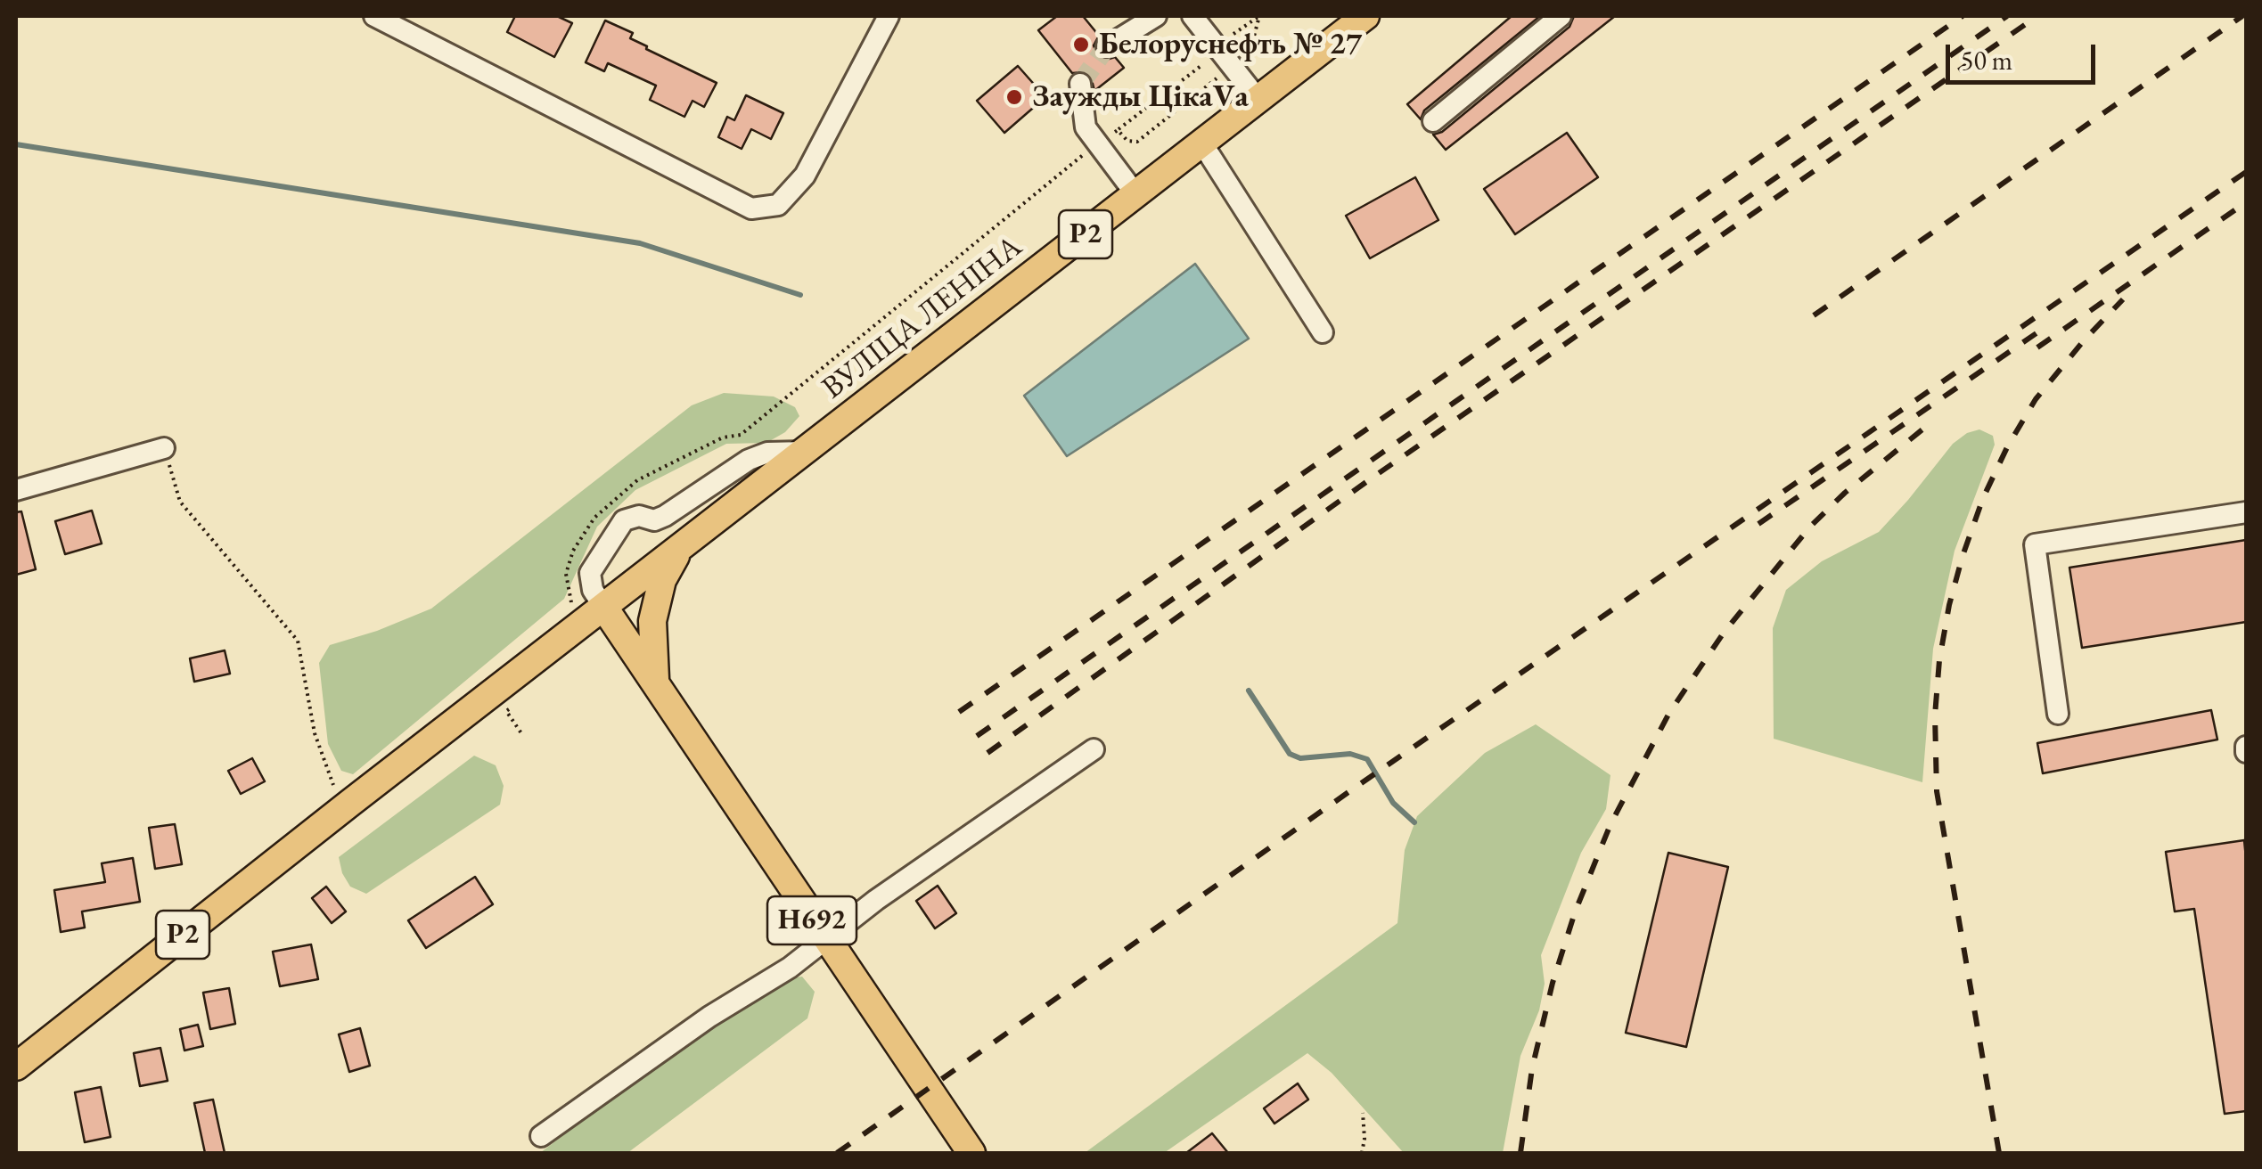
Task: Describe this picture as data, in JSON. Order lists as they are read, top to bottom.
{
  "streets": {
    "main road": ["Р2", "ВУЛІЦА ЛЕНІНА", "Н692"]
  },
  "crossings": [
    ["Р2", "ВУЛІЦА ЛЕНІНА"],
    ["Р2", "Н692"],
    ["ВУЛІЦА ЛЕНІНА", "Н692"]
  ],
  "places": ["Белоруснефть № 27", "Заужды ЦікаVа"],
  "scale_bar": "50 m"
}
